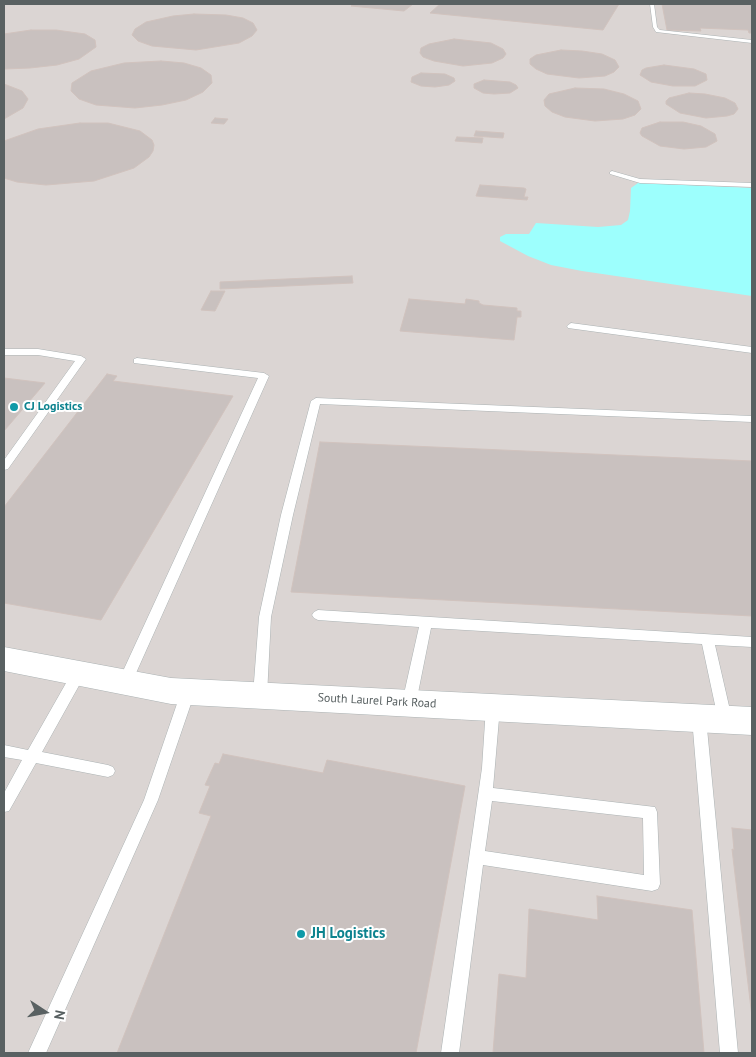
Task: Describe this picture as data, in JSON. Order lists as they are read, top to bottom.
{
  "streets": {
    "street": ["South Laurel Park Road"]
  },
  "places": ["CJ Logistics", "JH Logistics"],
  "north": "right"
}
